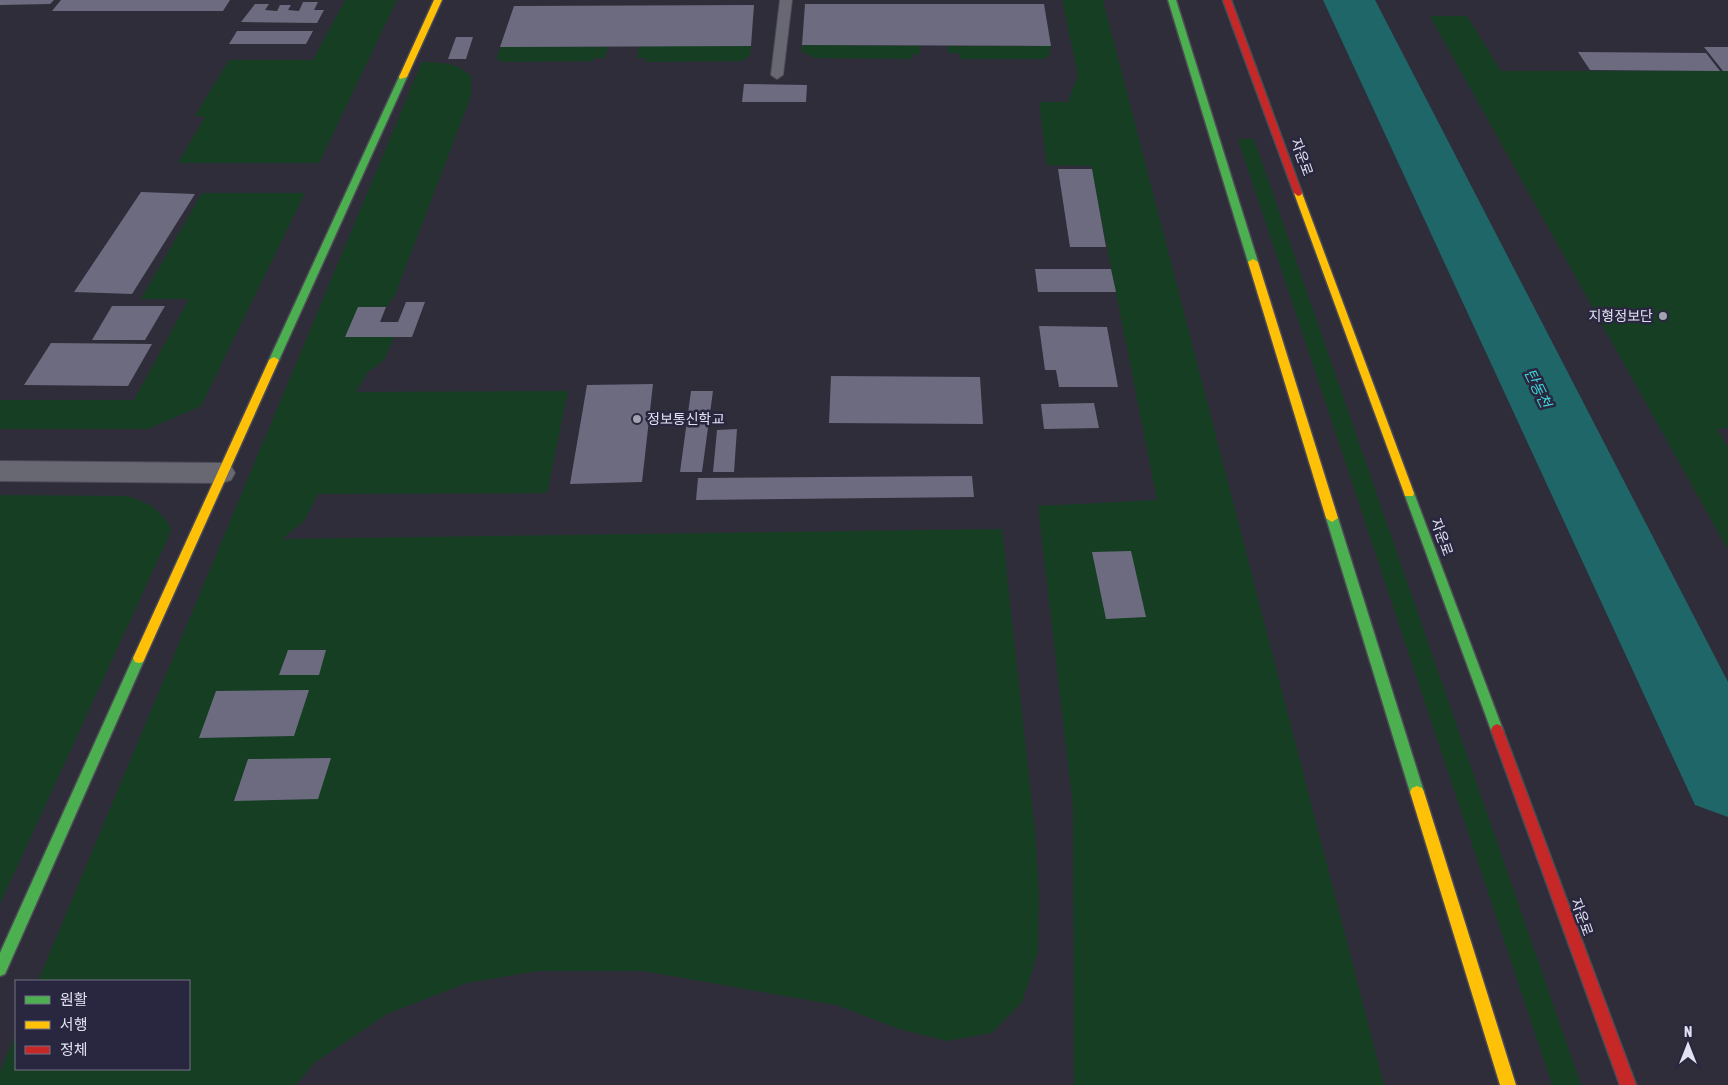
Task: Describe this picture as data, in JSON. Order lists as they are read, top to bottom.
{
  "streets": {
    "street": ["자운로"]
  },
  "water": ["탄동천"],
  "places": ["지형정보단", "정보통신학교"],
  "legend": ["원활", "서행", "정체"],
  "north": "top"
}
